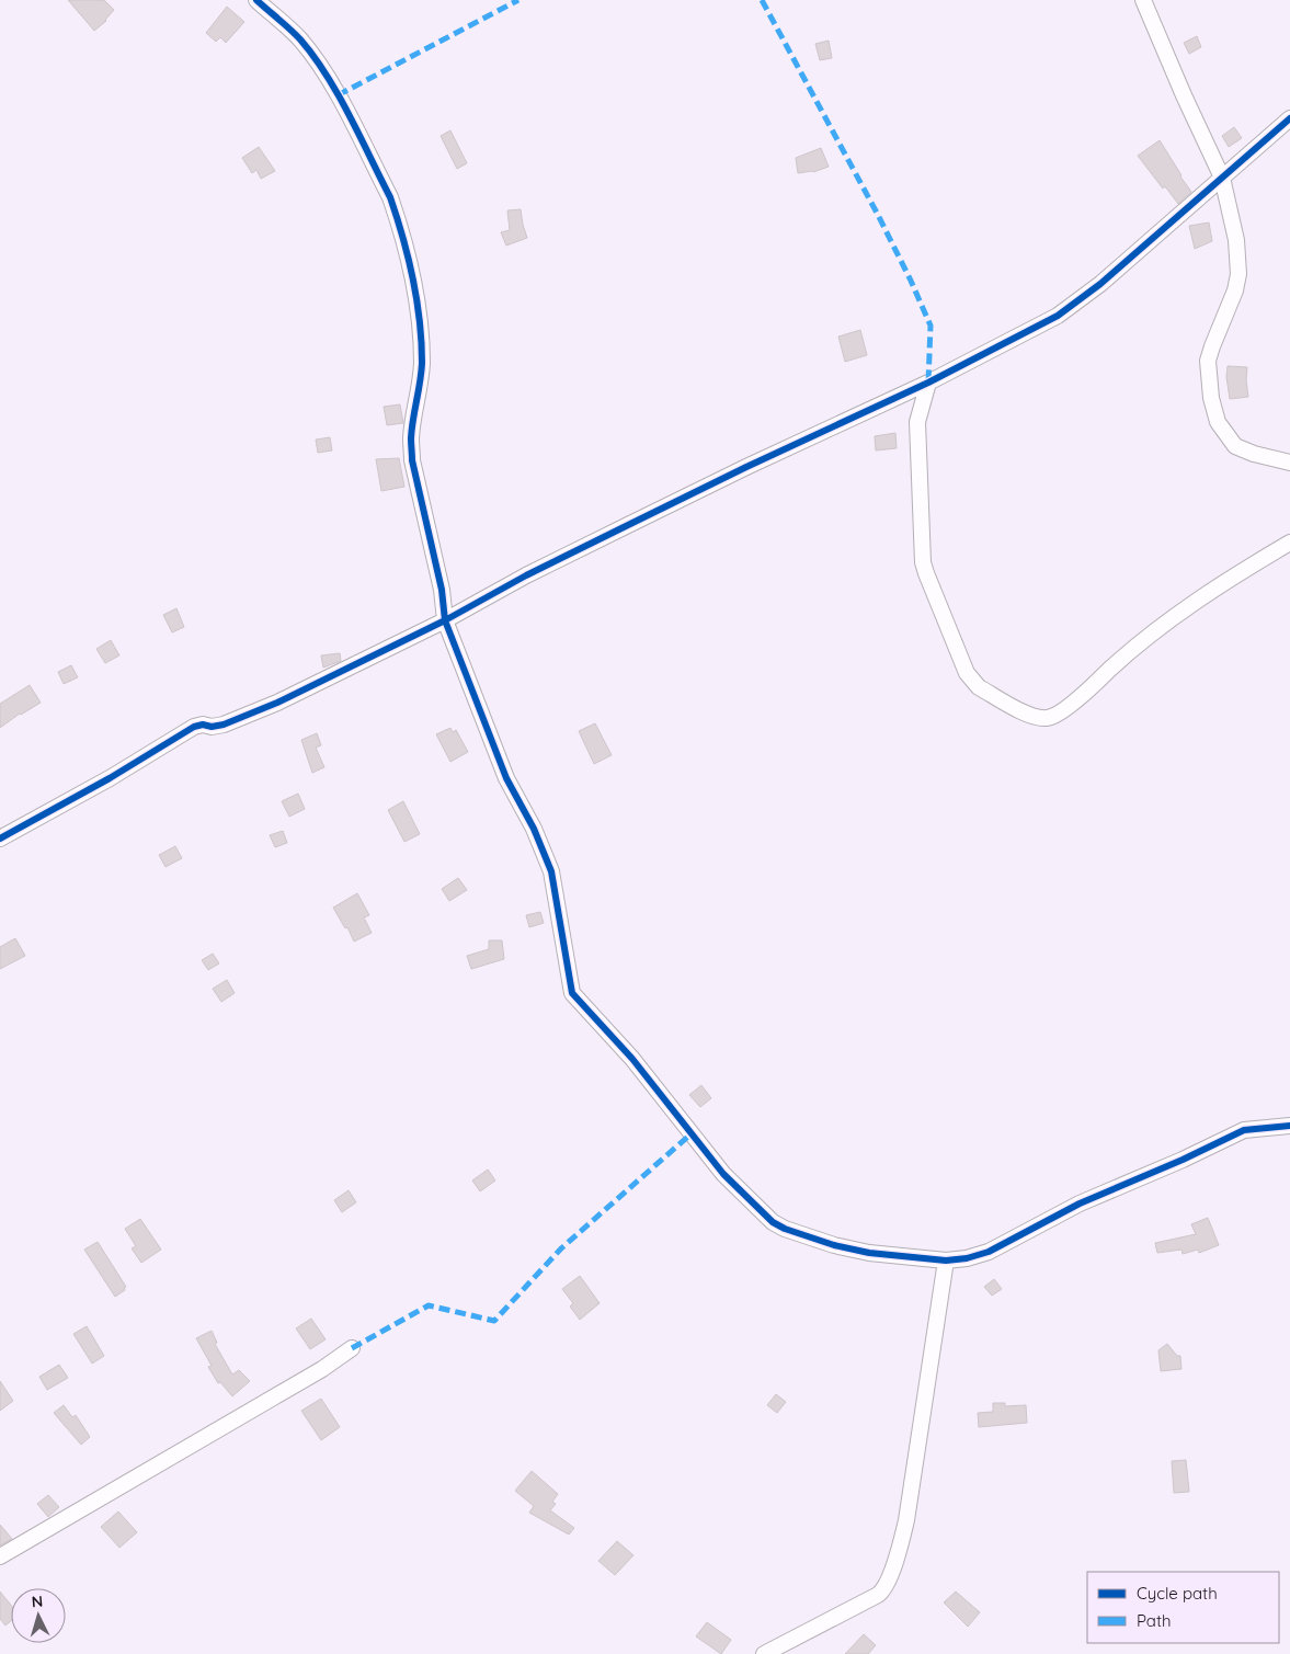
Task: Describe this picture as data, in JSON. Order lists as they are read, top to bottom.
{
  "legend": ["Cycle path", "Path"],
  "north": "top"
}
